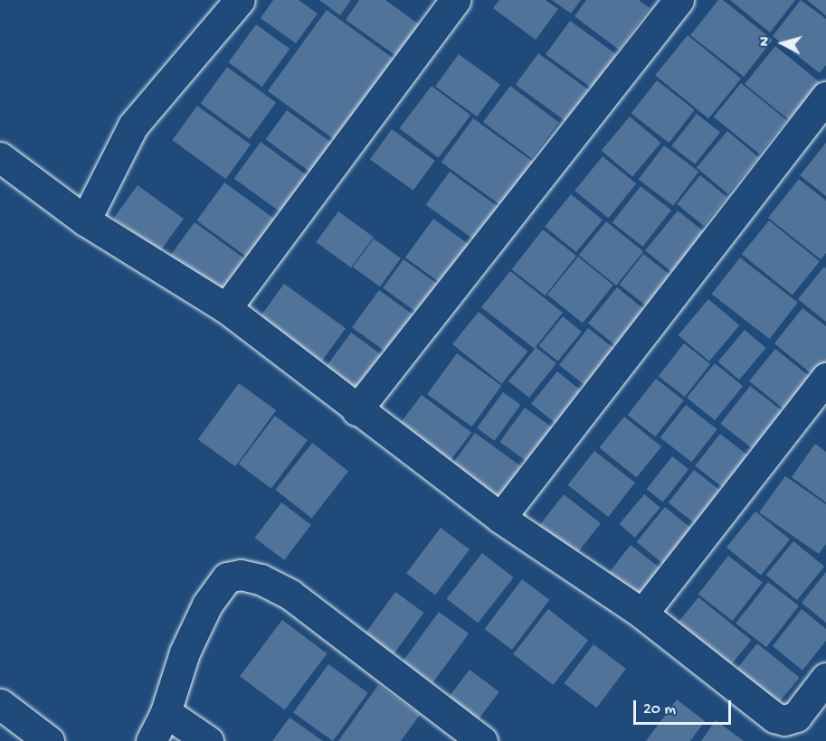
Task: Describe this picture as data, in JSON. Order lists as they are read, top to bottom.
{
  "scale_bar": "20 m",
  "north": "left"
}
